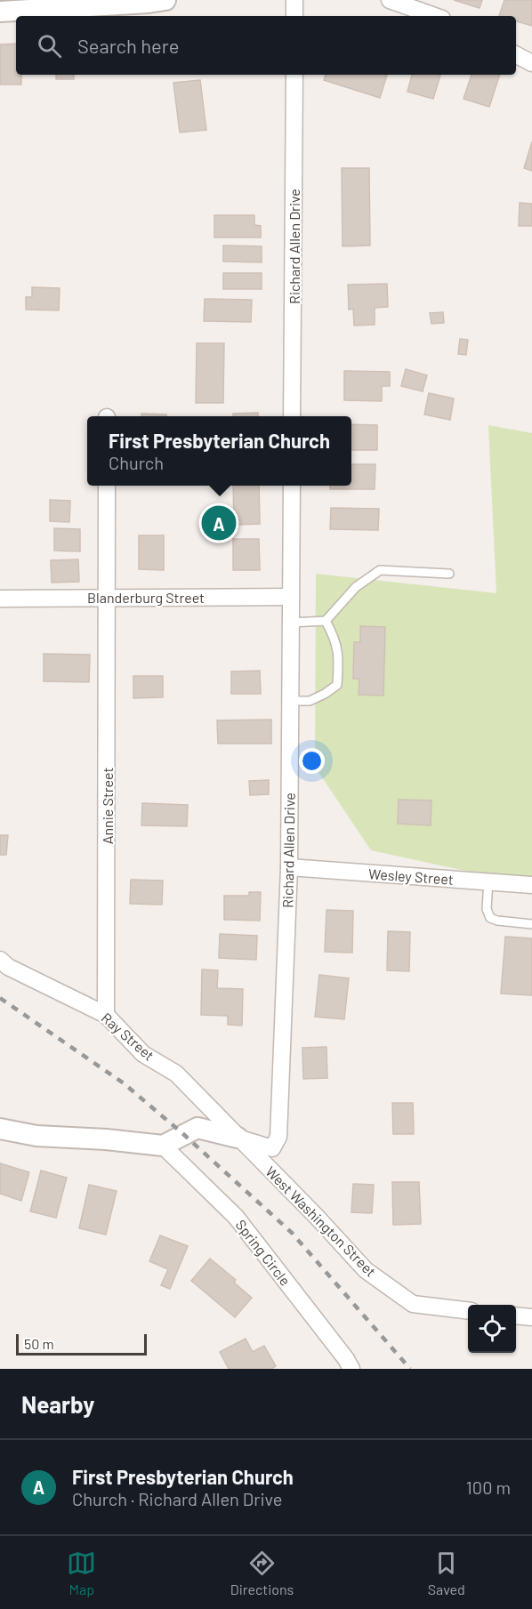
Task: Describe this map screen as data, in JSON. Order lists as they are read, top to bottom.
{
  "streets": {
    "street": [
      "Richard Allen Drive",
      "Blanderburg Street",
      "Annie Street",
      "Wesley Street",
      "Ray Street",
      "West Washington Street",
      "Spring Circle"
    ]
  },
  "crossings": [
    ["Richard Allen Drive", "Blanderburg Street"],
    ["Richard Allen Drive", "Wesley Street"],
    ["Richard Allen Drive", "Ray Street"],
    ["Richard Allen Drive", "West Washington Street"],
    ["Blanderburg Street", "Annie Street"],
    ["Annie Street", "Ray Street"],
    ["Ray Street", "West Washington Street"]
  ],
  "scale_bar": "50 m",
  "page": {
    "search": "Search here",
    "popup": ["First Presbyterian Church", "Church"],
    "pins": "A",
    "scale": "50 m",
    "heading": "Nearby",
    "list": [
      {
        "mark": "A",
        "name": "First Presbyterian Church",
        "note": "Church · Richard Allen Drive",
        "value": "100 m"
      }
    ],
    "nav": ["Map", "Directions", "Saved"]
  }
}
